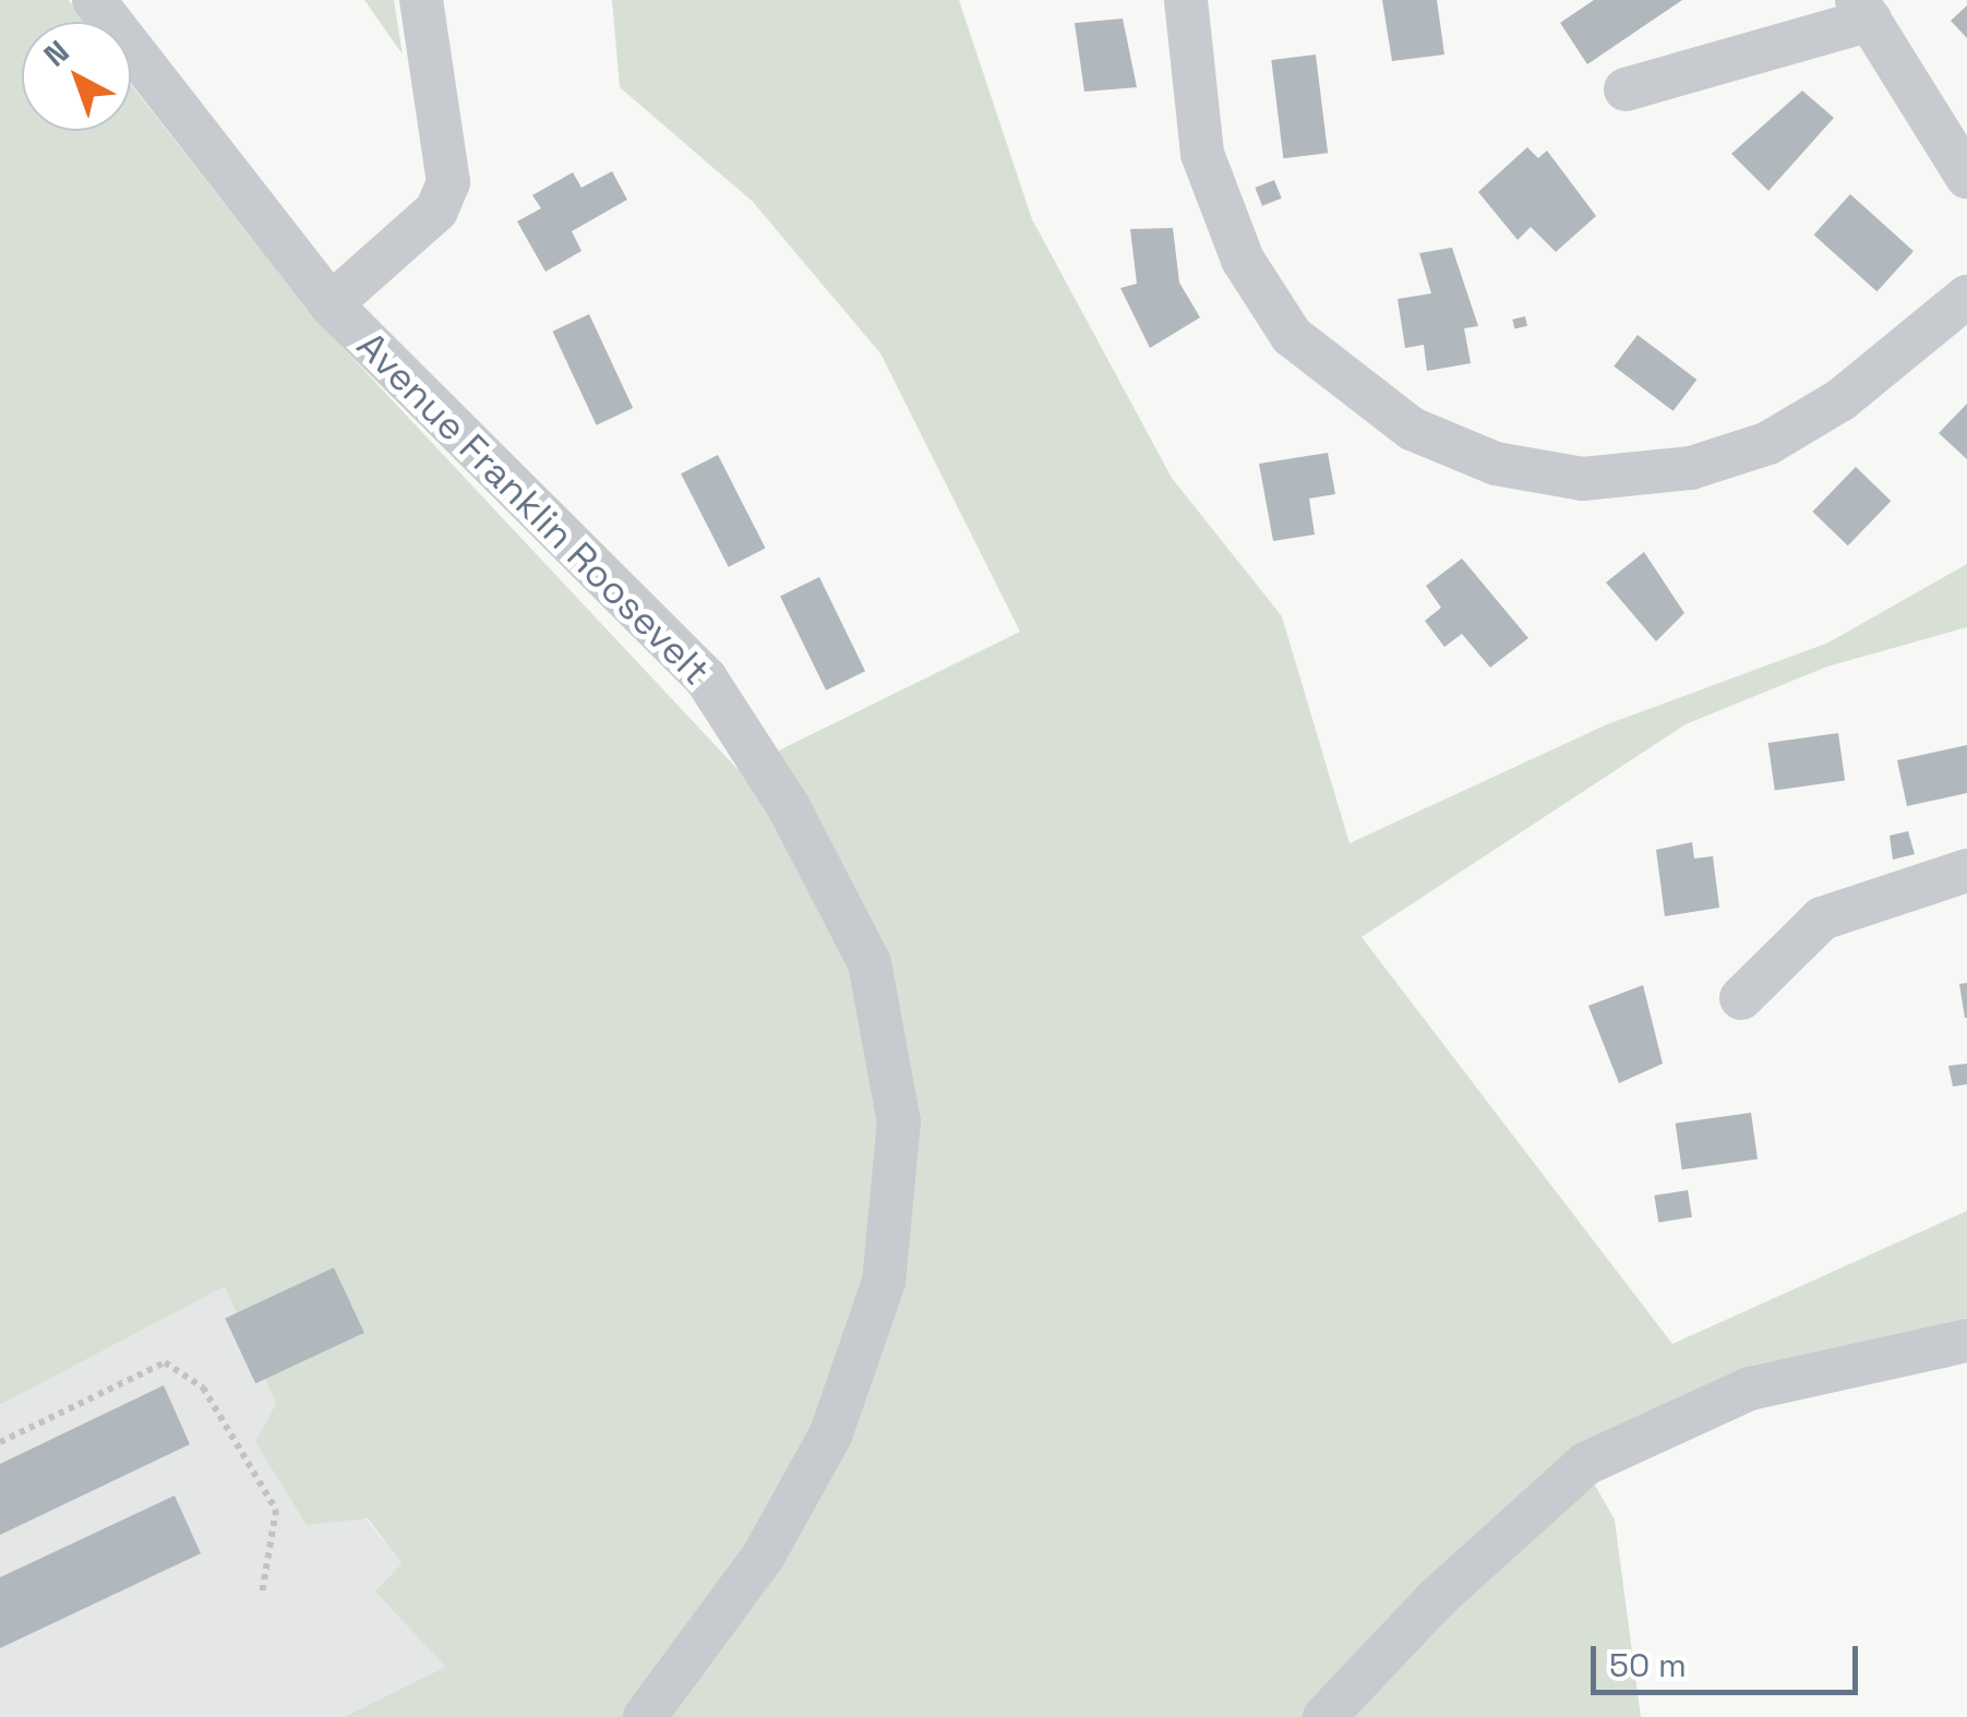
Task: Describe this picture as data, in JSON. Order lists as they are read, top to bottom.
{
  "streets": {
    "street": ["Avenue Franklin Roosevelt"]
  },
  "scale_bar": "50 m",
  "north": "top left"
}
